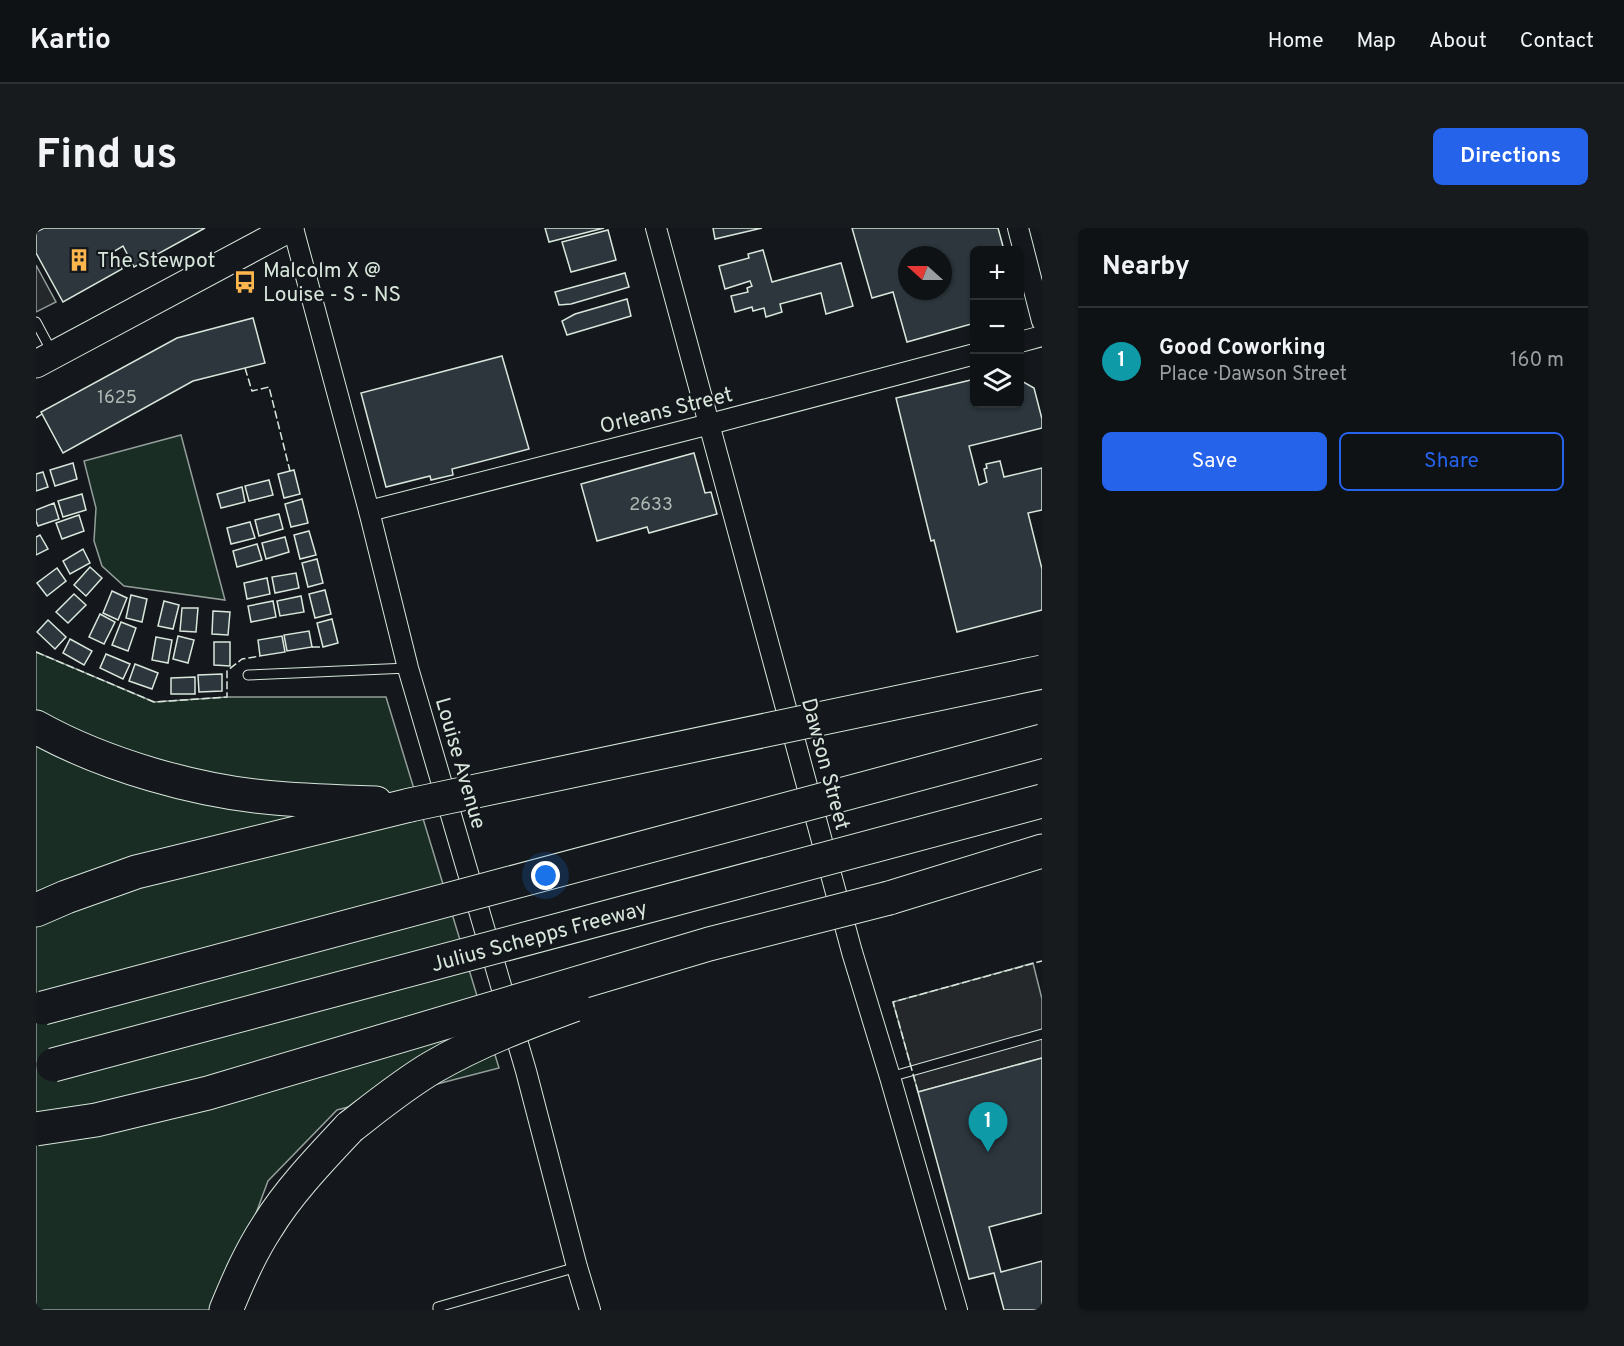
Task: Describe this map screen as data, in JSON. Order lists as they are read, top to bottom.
{
  "streets": {
    "highway": ["Julius Schepps Freeway"],
    "street": ["Orleans Street", "Louise Avenue", "Dawson Street"]
  },
  "crossings": [
    ["Orleans Street", "Louise Avenue"],
    ["Orleans Street", "Dawson Street"]
  ],
  "places": {
    "building": ["The Stewpot"],
    "bus stop": ["Malcolm X @ Louise - S - NS"]
  },
  "house_numbers": ["1625", "2633"],
  "north": "left",
  "page": {
    "header": "Kartio",
    "nav": [
      "Home",
      "Map",
      "About",
      "Contact"
    ],
    "buttons": [
      "Directions",
      ["Save", "Share"]
    ],
    "title": "Find us",
    "heading": "Nearby",
    "map_buttons": ["+", "−"],
    "list": [
      {
        "mark": "1",
        "name": "Good Coworking",
        "note": "Place · Dawson Street",
        "value": "160 m"
      }
    ],
    "pins": "1"
  }
}
